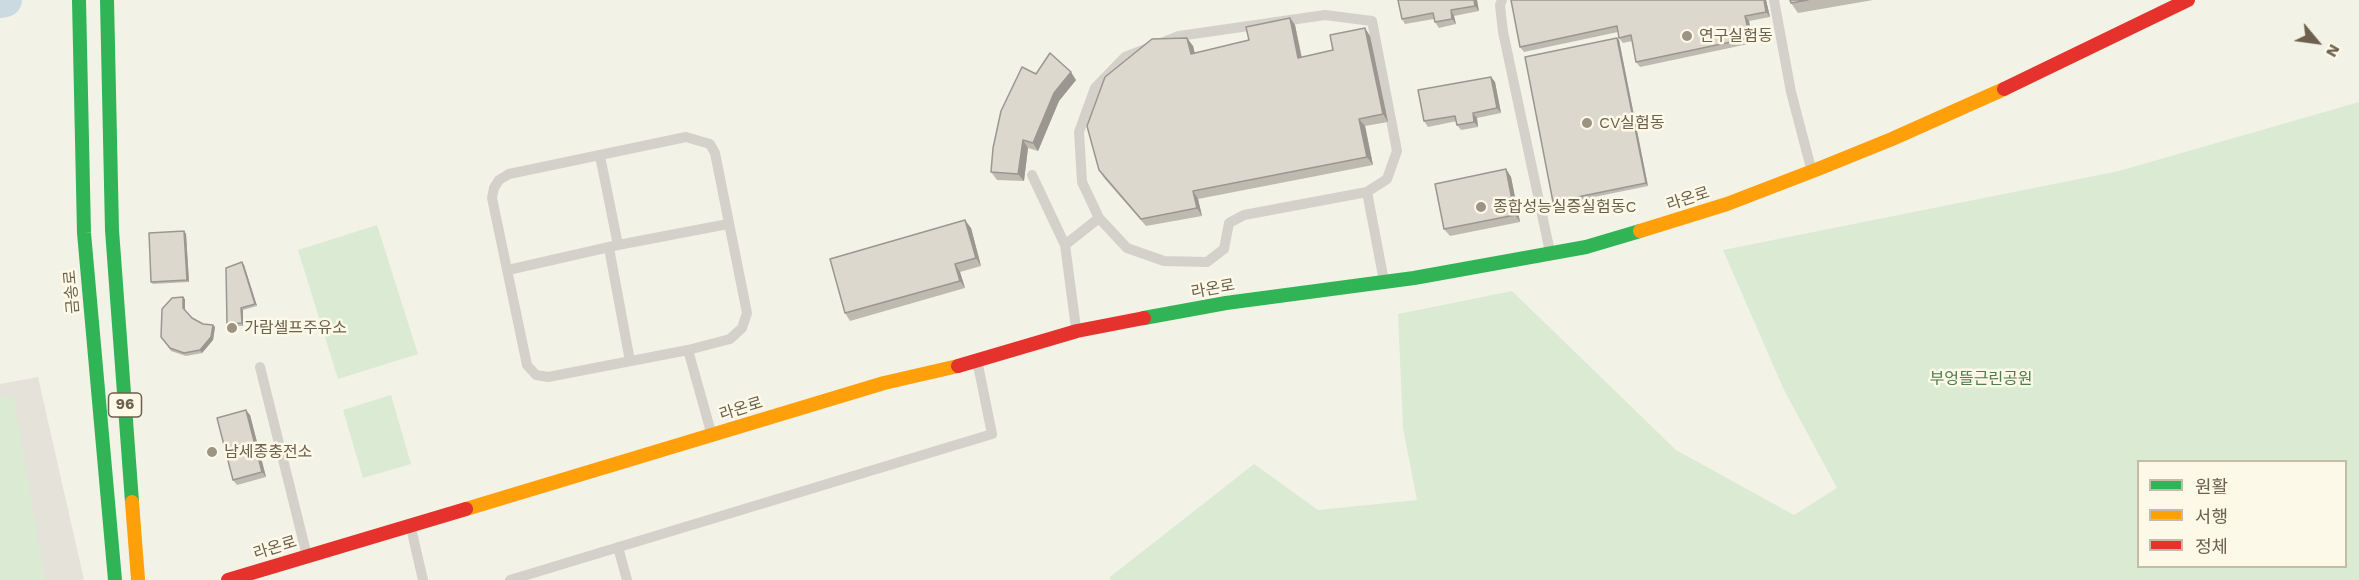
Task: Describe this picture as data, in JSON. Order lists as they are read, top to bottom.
{
  "streets": {
    "main road": ["라온로", "금송로", "96"]
  },
  "parks": ["부엉뜰근린공원"],
  "places": [
    "연구실험동",
    "CV실험동",
    "종합성능실증실험동C",
    "가람셀프주유소",
    "남세종충전소"
  ],
  "legend": ["원활", "서행", "정체"],
  "north": "bottom right"
}
